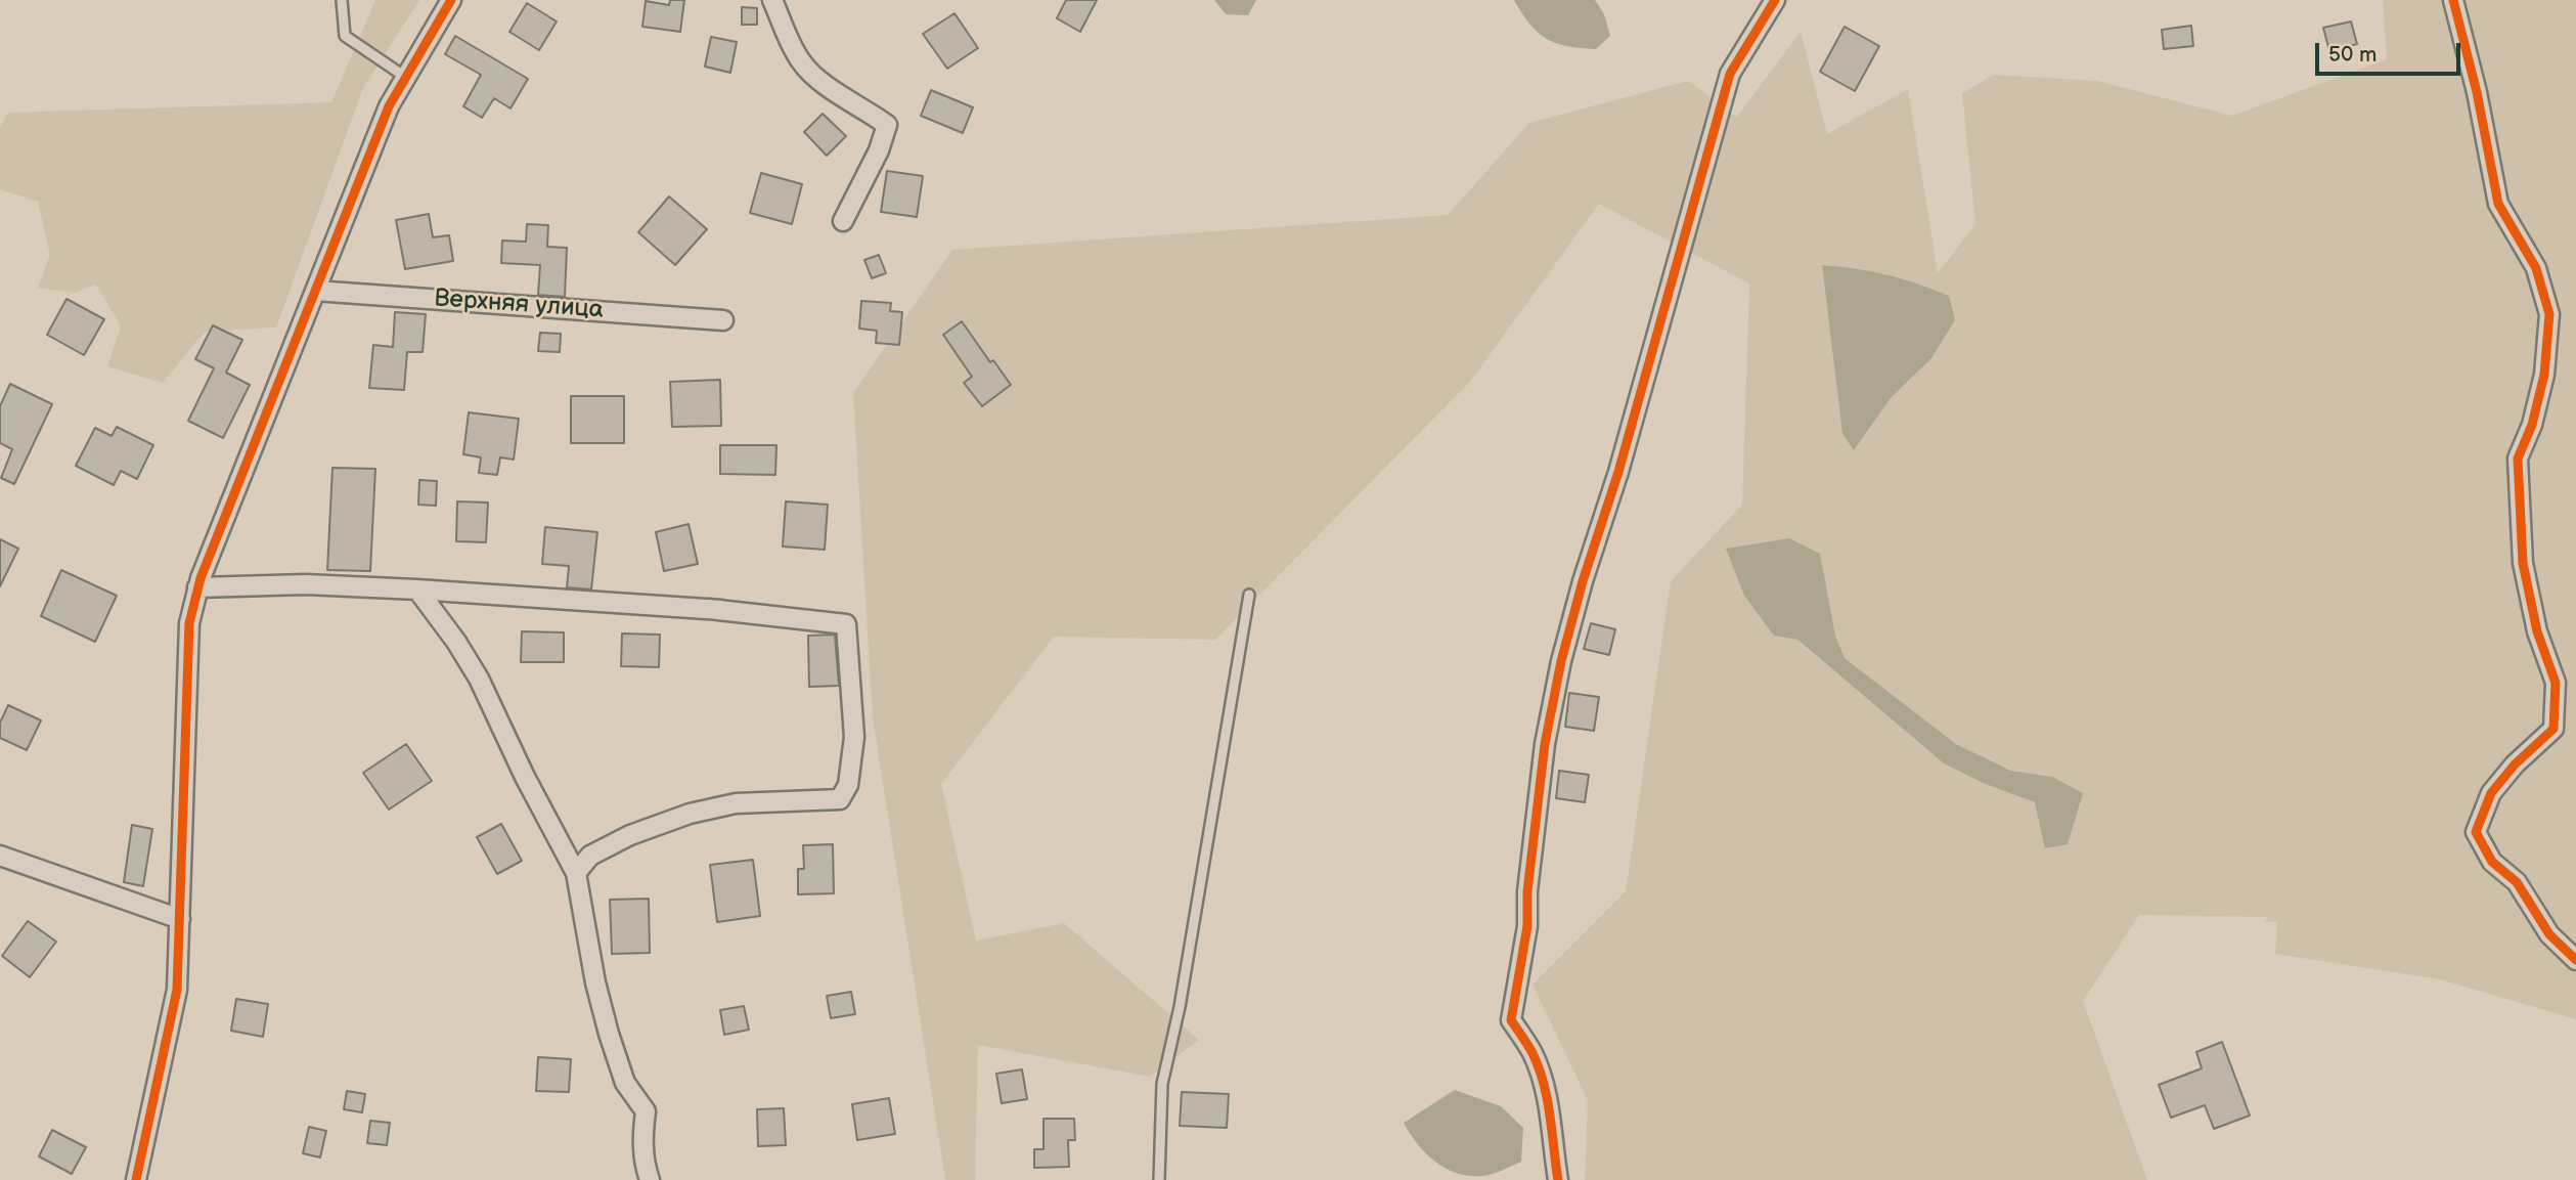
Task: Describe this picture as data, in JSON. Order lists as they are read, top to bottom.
{
  "streets": {
    "street": ["Верхняя улица"]
  },
  "scale_bar": "50 m"
}
